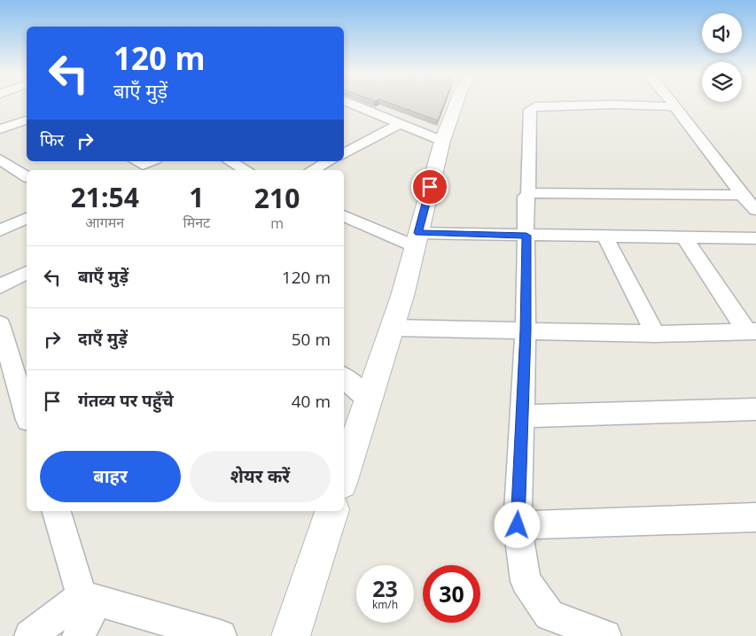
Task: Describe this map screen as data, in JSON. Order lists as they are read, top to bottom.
{
  "page": {
    "turn": ["120 m", "बाएँ मुड़ें"],
    "then": "फिर",
    "eta": [
      "21:54",
      "आगमन",
      "1",
      "मिनट",
      "210",
      "m"
    ],
    "list": [
      {
        "name": "बाएँ मुड़ें",
        "value": "120 m"
      },
      {
        "name": "दाएँ मुड़ें",
        "value": "50 m"
      },
      {
        "name": "गंतव्य पर पहुँचे",
        "value": "40 m"
      }
    ],
    "buttons": ["बाहर", "शेयर करें"],
    "speed": "23 km/h",
    "limit": "30"
  }
}
